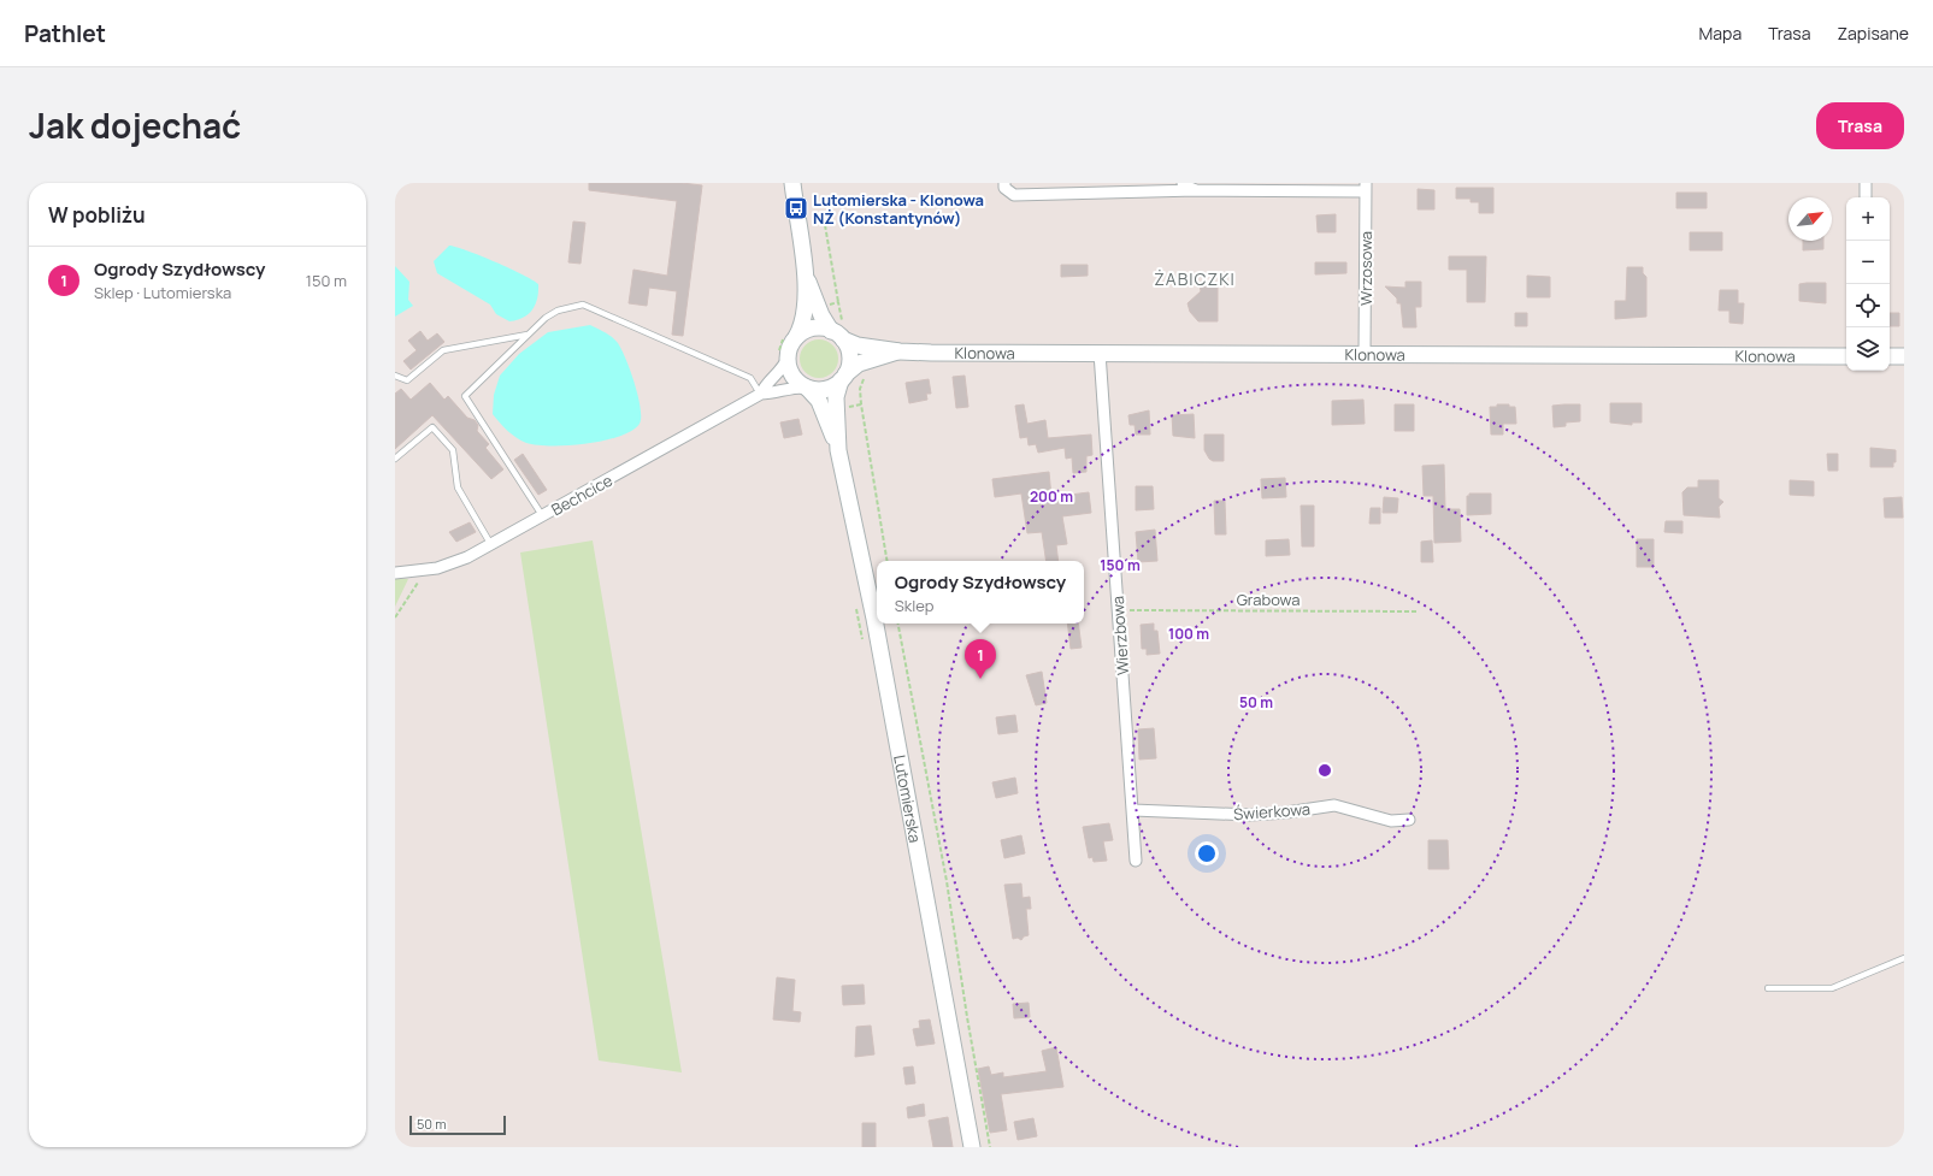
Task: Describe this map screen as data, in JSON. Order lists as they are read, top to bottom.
{
  "streets": {
    "main road": ["Klonowa", "Lutomierska"],
    "street": [
      "Wrzosowa",
      "Bechcice",
      "Wierzbowa",
      "Świerkowa"
    ],
    "path": ["Grabowa"]
  },
  "crossings": [
    ["Wrzosowa", "Klonowa"],
    ["Klonowa", "Bechcice"],
    ["Klonowa", "Wierzbowa"],
    ["Klonowa", "Lutomierska"],
    ["Bechcice", "Lutomierska"],
    ["Grabowa", "Wierzbowa"],
    ["Wierzbowa", "Świerkowa"]
  ],
  "districts": ["ŻABICZKI"],
  "places": {
    "bus stop": ["Lutomierska - Klonowa NŻ (Konstantynów)"]
  },
  "scale_bar": "50 m",
  "north": "top right",
  "page": {
    "header": "Pathlet",
    "nav": ["Mapa", "Trasa", "Zapisane"],
    "title": "Jak dojechać",
    "buttons": "Trasa",
    "heading": "W pobliżu",
    "map_buttons": ["+", "−"],
    "list": [
      {
        "mark": "1",
        "name": "Ogrody Szydłowscy",
        "note": "Sklep · Lutomierska",
        "value": "150 m"
      }
    ],
    "popup": ["Ogrody Szydłowscy", "Sklep"],
    "pins": "1",
    "scale": "50 m"
  },
  "rings": [
    "200 m",
    "150 m",
    "100 m",
    "50 m"
  ]
}
